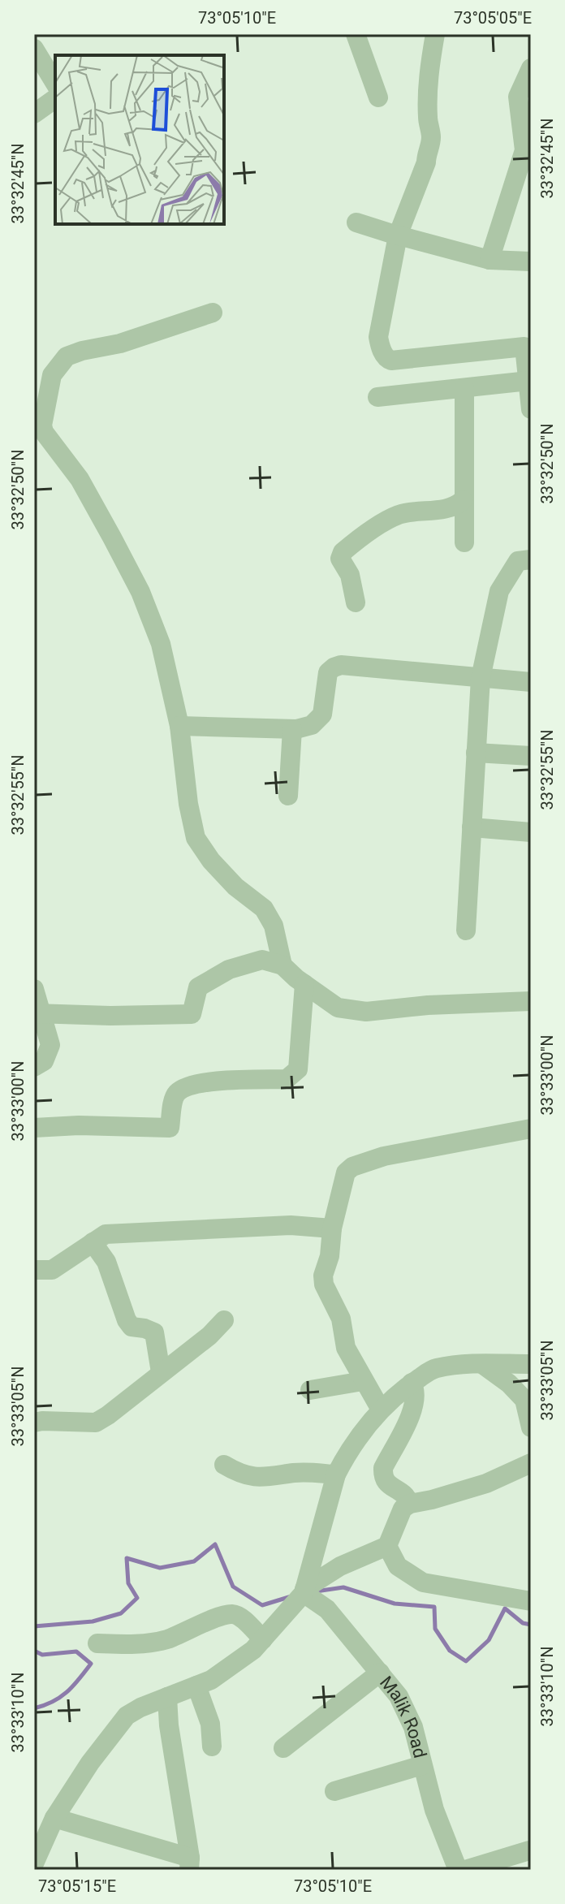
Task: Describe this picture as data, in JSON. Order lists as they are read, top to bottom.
{
  "streets": {
    "street": ["Malik Road"]
  },
  "coordinates": [
    "73°05'10\"E",
    "73°05'05\"E",
    "33°32'45\"N",
    "33°32'50\"N",
    "33°32'55\"N",
    "33°33'00\"N",
    "33°33'05\"N",
    "33°33'10\"N",
    "73°05'15\"E"
  ]
}
